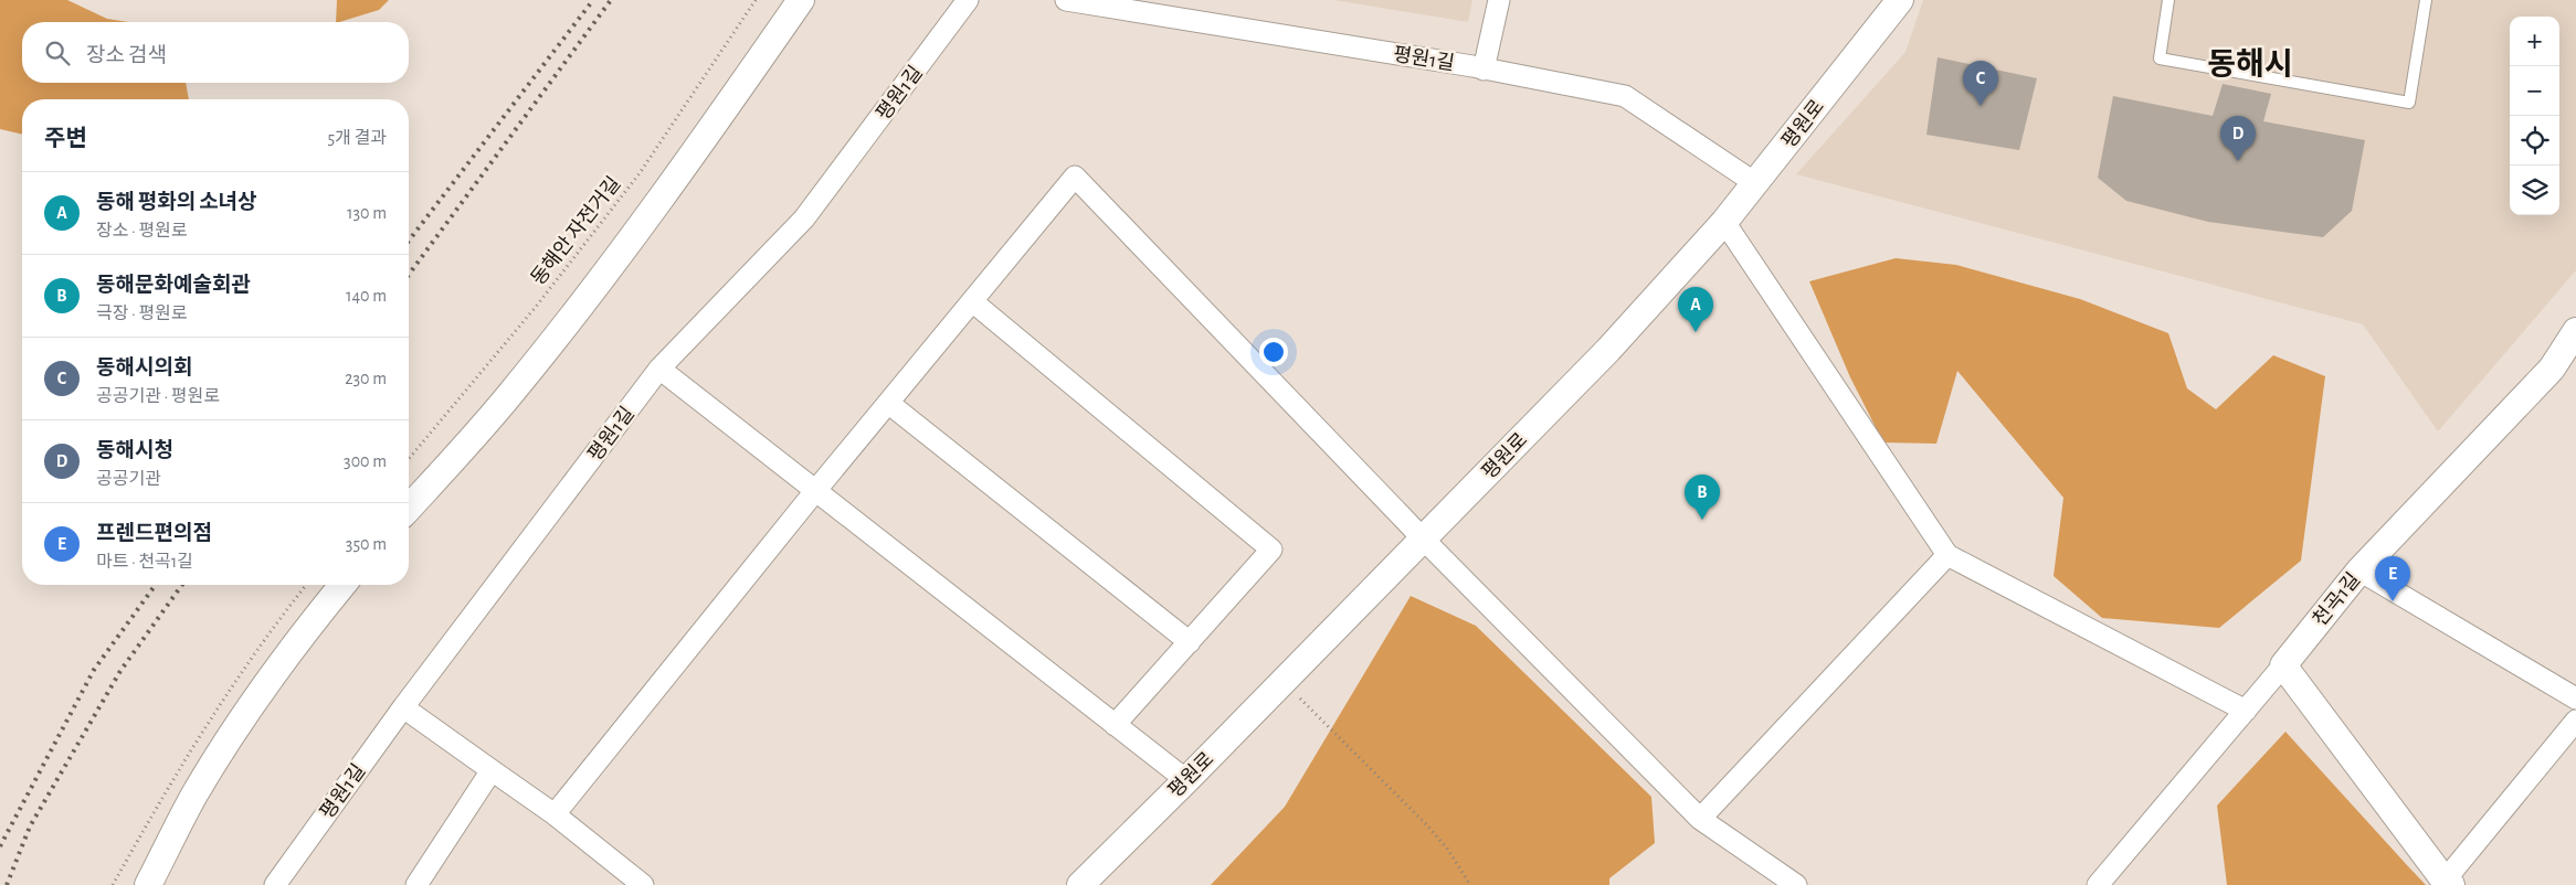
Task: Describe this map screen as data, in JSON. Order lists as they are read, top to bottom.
{
  "streets": {
    "street": ["평원1길", "평원로", "천곡1길"],
    "path": ["동해안 자전거길"]
  },
  "crossings": [
    ["평원1길", "평원로"]
  ],
  "districts": ["동해시"],
  "page": {
    "map_buttons": ["+", "−"],
    "search": "장소 검색",
    "pins": [
      "C",
      "D",
      "A",
      "B",
      "E"
    ],
    "heading": ["주변", "5개 결과"],
    "list": [
      {
        "mark": "A",
        "name": "동해 평화의 소녀상",
        "note": "장소 · 평원로",
        "value": "130 m"
      },
      {
        "mark": "B",
        "name": "동해문화예술회관",
        "note": "극장 · 평원로",
        "value": "140 m"
      },
      {
        "mark": "C",
        "name": "동해시의회",
        "note": "공공기관 · 평원로",
        "value": "230 m"
      },
      {
        "mark": "D",
        "name": "동해시청",
        "note": "공공기관",
        "value": "300 m"
      },
      {
        "mark": "E",
        "name": "프렌드편의점",
        "note": "마트 · 천곡1길",
        "value": "350 m"
      }
    ]
  }
}
